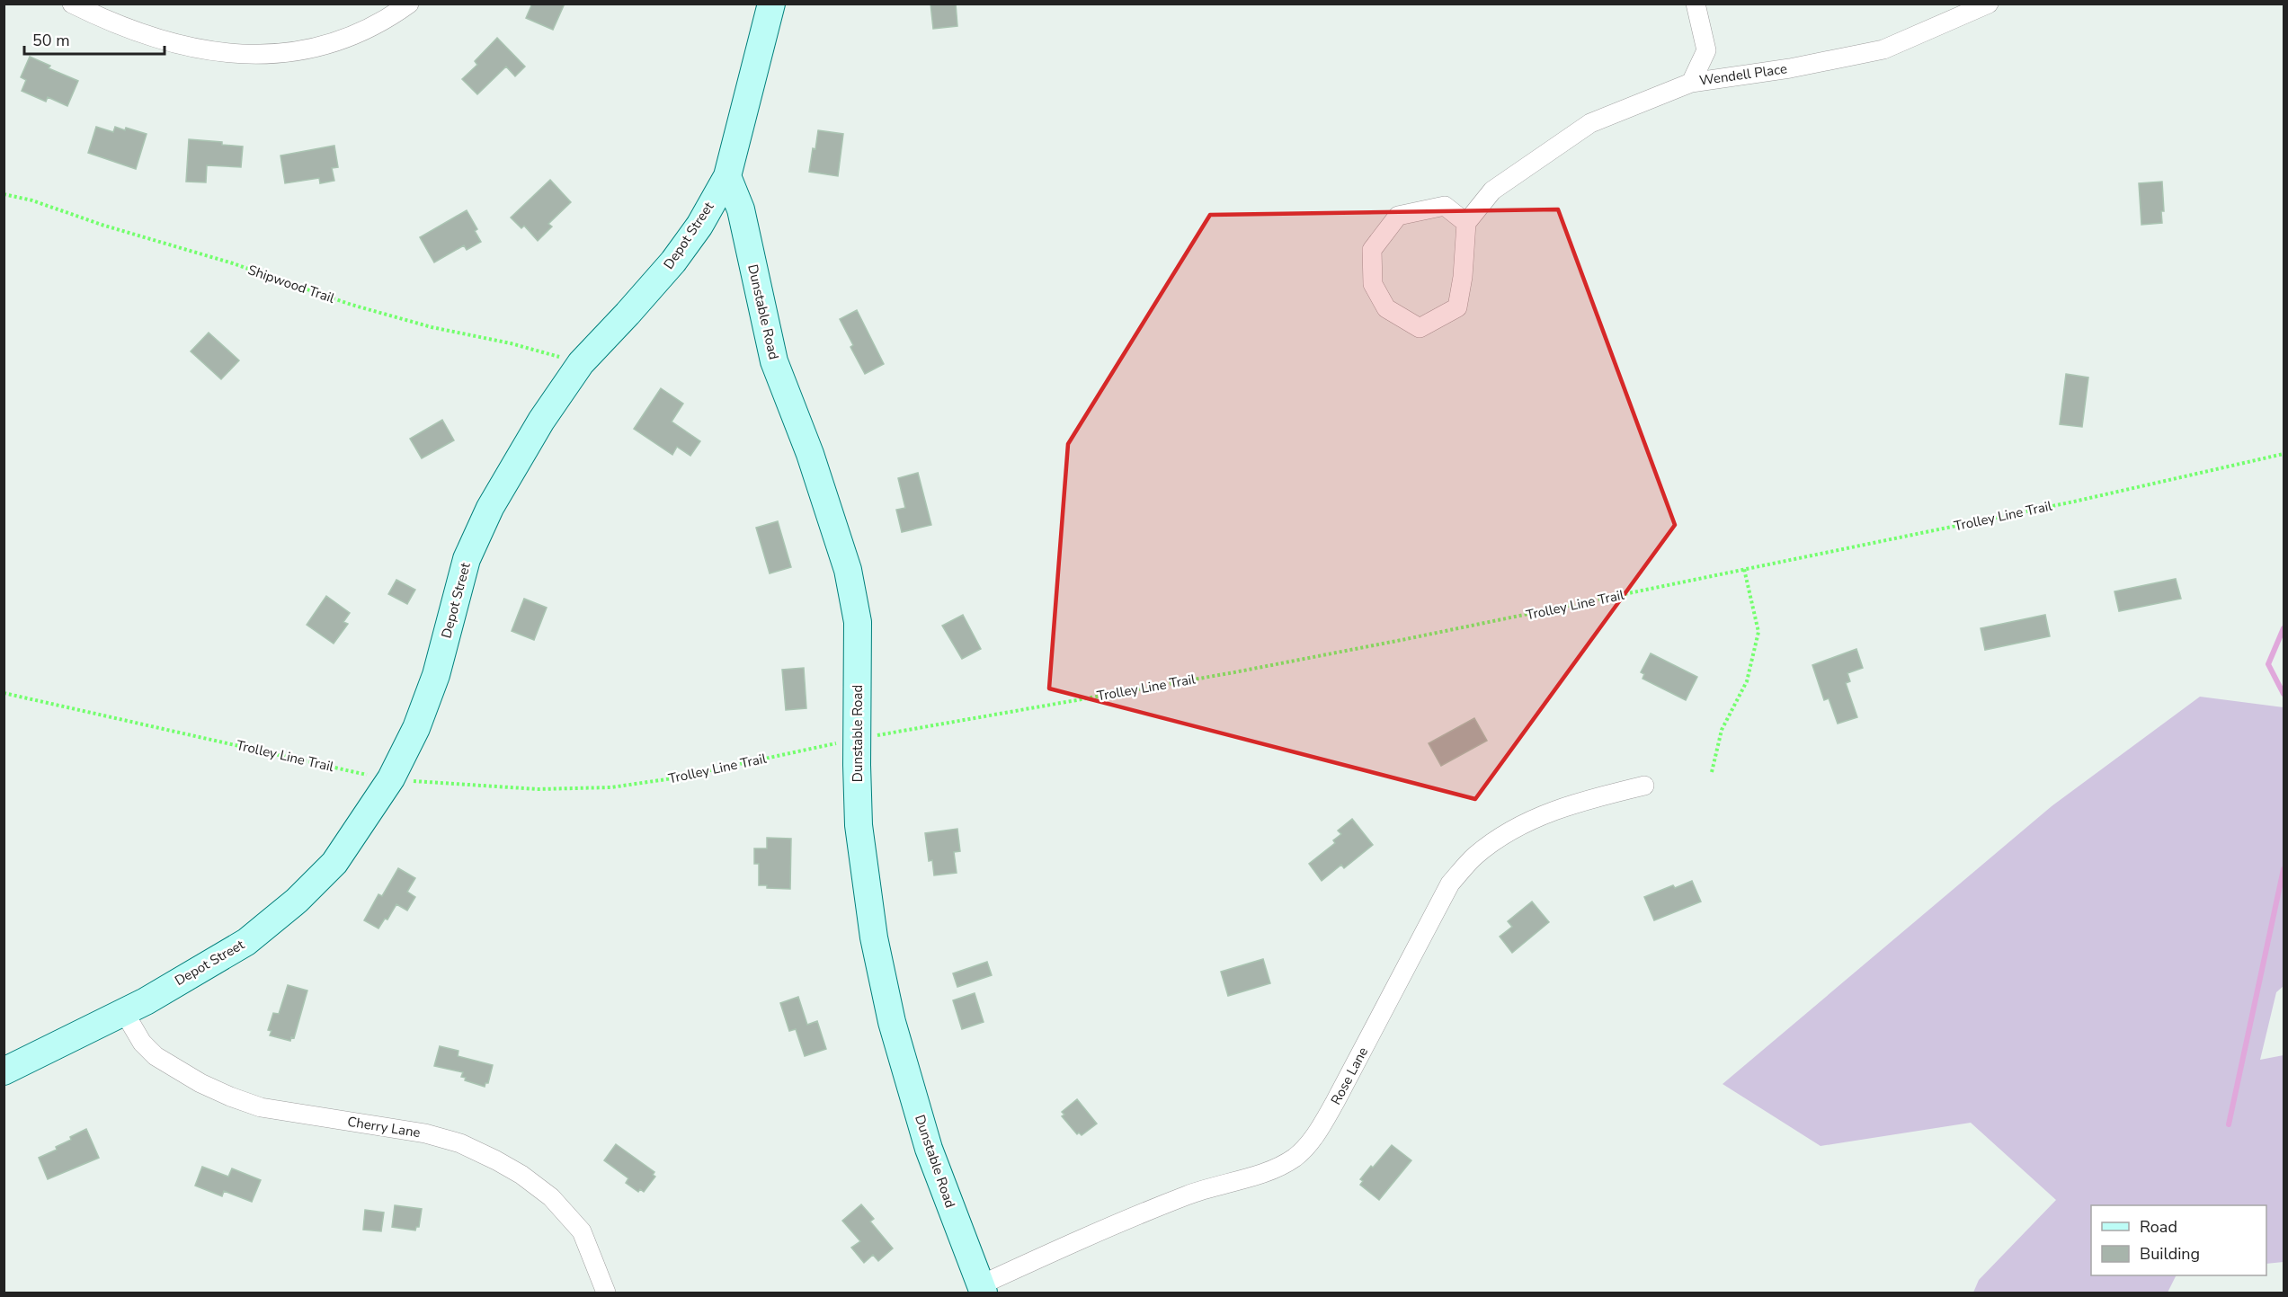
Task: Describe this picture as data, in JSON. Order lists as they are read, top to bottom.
{
  "streets": {
    "main road": ["Depot Street", "Dunstable Road"],
    "street": ["Wendell Place", "Rose Lane", "Cherry Lane"],
    "path": ["Shipwood Trail", "Trolley Line Trail"]
  },
  "crossings": [
    ["Depot Street", "Shipwood Trail"],
    ["Depot Street", "Dunstable Road"],
    ["Depot Street", "Trolley Line Trail"],
    ["Depot Street", "Cherry Lane"],
    ["Dunstable Road", "Trolley Line Trail"],
    ["Dunstable Road", "Rose Lane"]
  ],
  "legend": ["Road", "Building"],
  "scale_bar": "50 m"
}
